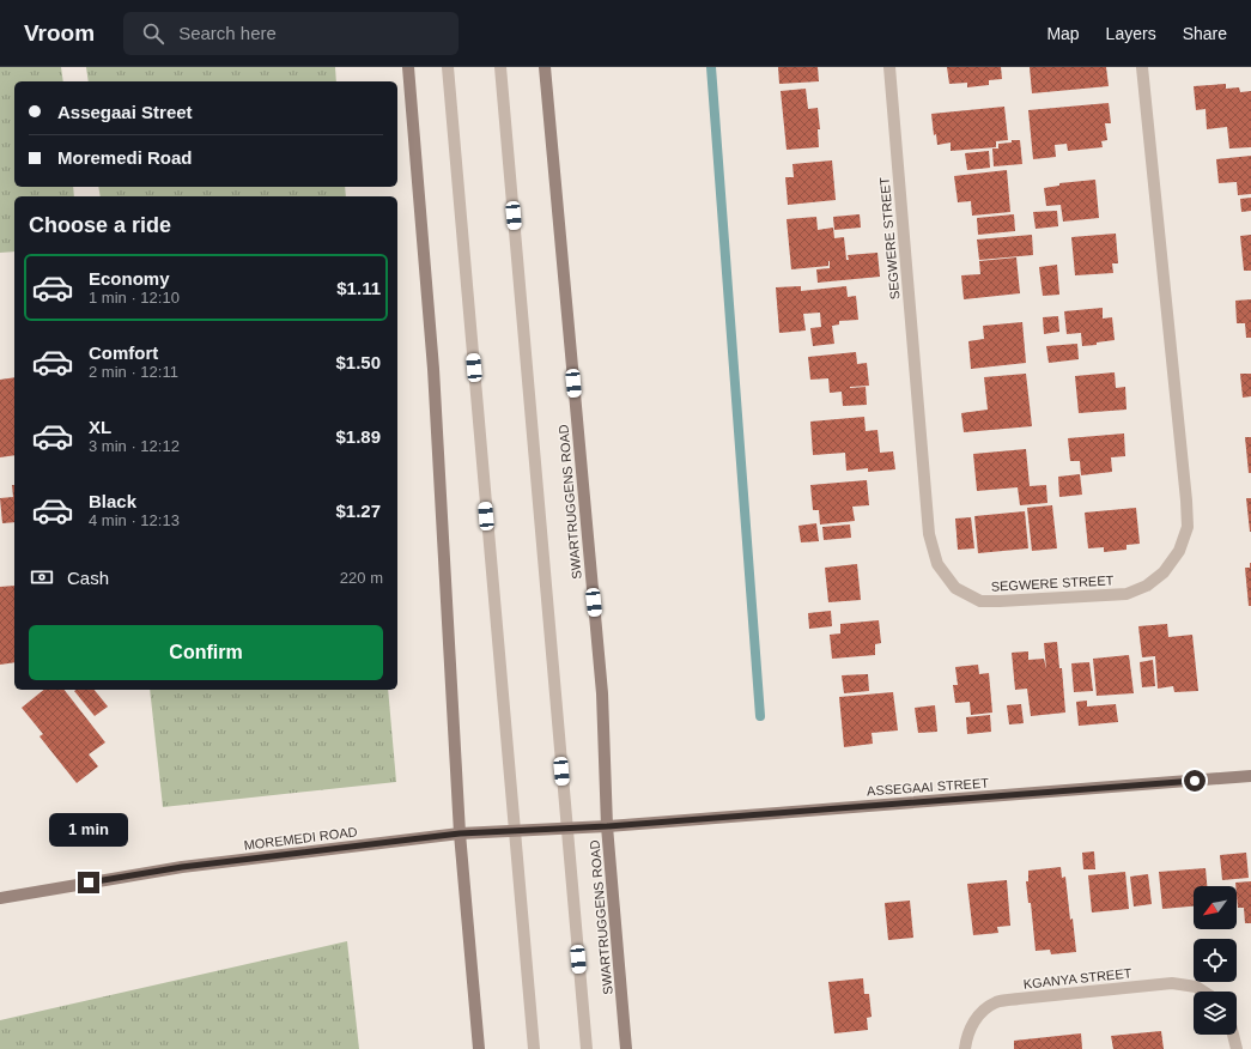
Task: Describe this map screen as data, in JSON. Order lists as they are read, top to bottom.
{
  "streets": {
    "main road": ["SWARTRUGGENS ROAD", "ASSEGAAI STREET", "MOREMEDI ROAD"],
    "street": ["SEGWERE STREET", "KGANYA STREET"]
  },
  "crossings": [
    ["SWARTRUGGENS ROAD", "ASSEGAAI STREET"],
    ["SWARTRUGGENS ROAD", "MOREMEDI ROAD"],
    ["ASSEGAAI STREET", "MOREMEDI ROAD"]
  ],
  "north": "bottom left",
  "page": {
    "header": "Vroom",
    "search": "Search here",
    "nav": ["Map", "Layers", "Share"],
    "banner": ["Assegaai Street", "Moremedi Road"],
    "heading": "Choose a ride",
    "list": [
      {
        "name": "Economy",
        "note": "1 min · 12:10",
        "value": "$1.11"
      },
      {
        "name": "Comfort",
        "note": "2 min · 12:11",
        "value": "$1.50"
      },
      {
        "name": "XL",
        "note": "3 min · 12:12",
        "value": "$1.89"
      },
      {
        "name": "Black",
        "note": "4 min · 12:13",
        "value": "$1.27"
      }
    ],
    "pay": ["Cash", "220 m"],
    "buttons": "Confirm",
    "bubble": "1 min"
  }
}
